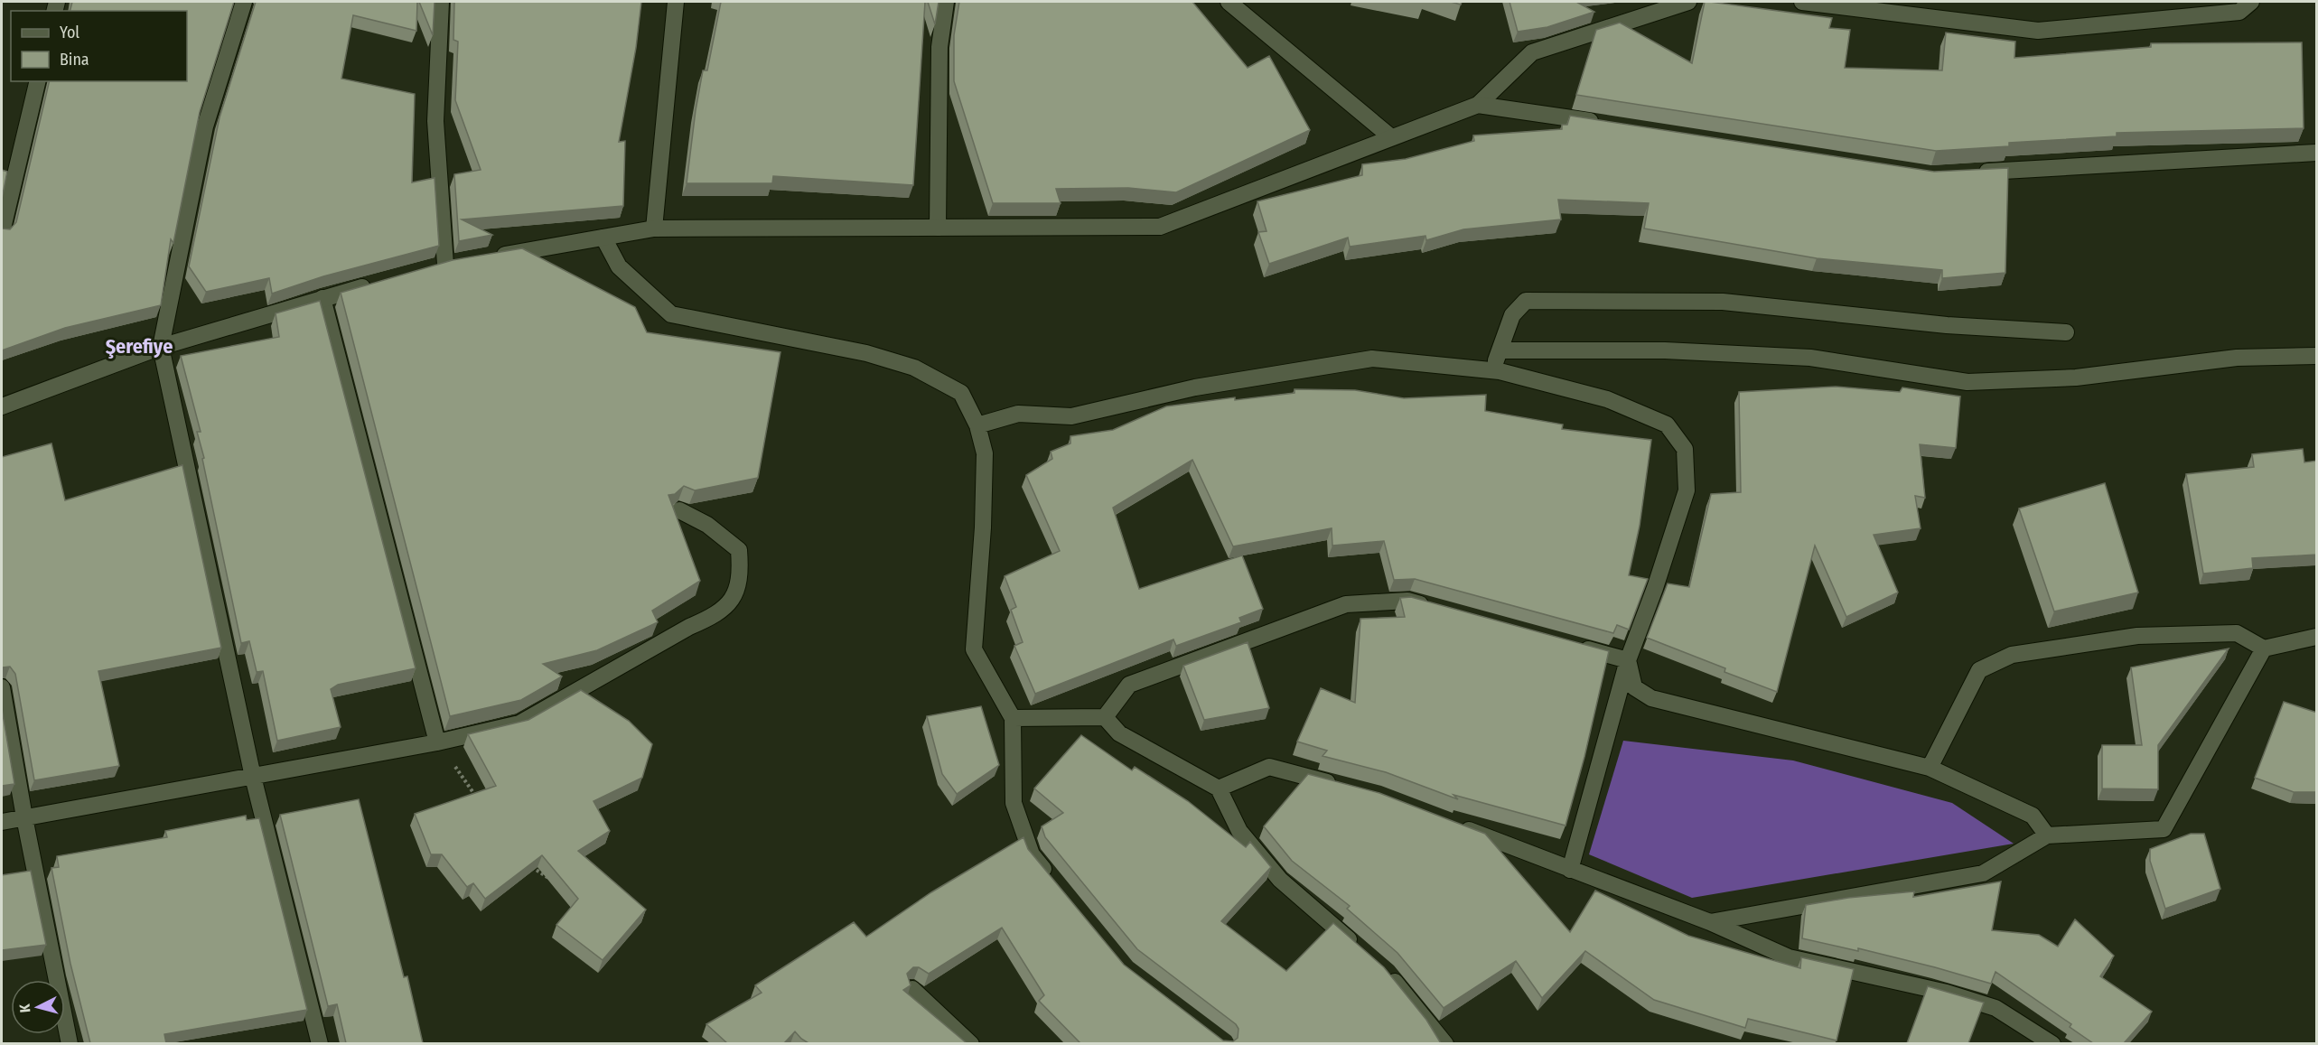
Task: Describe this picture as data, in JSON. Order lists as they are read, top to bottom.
{
  "districts": ["Şerefiye"],
  "legend": ["Yol", "Bina"],
  "north": "left"
}
